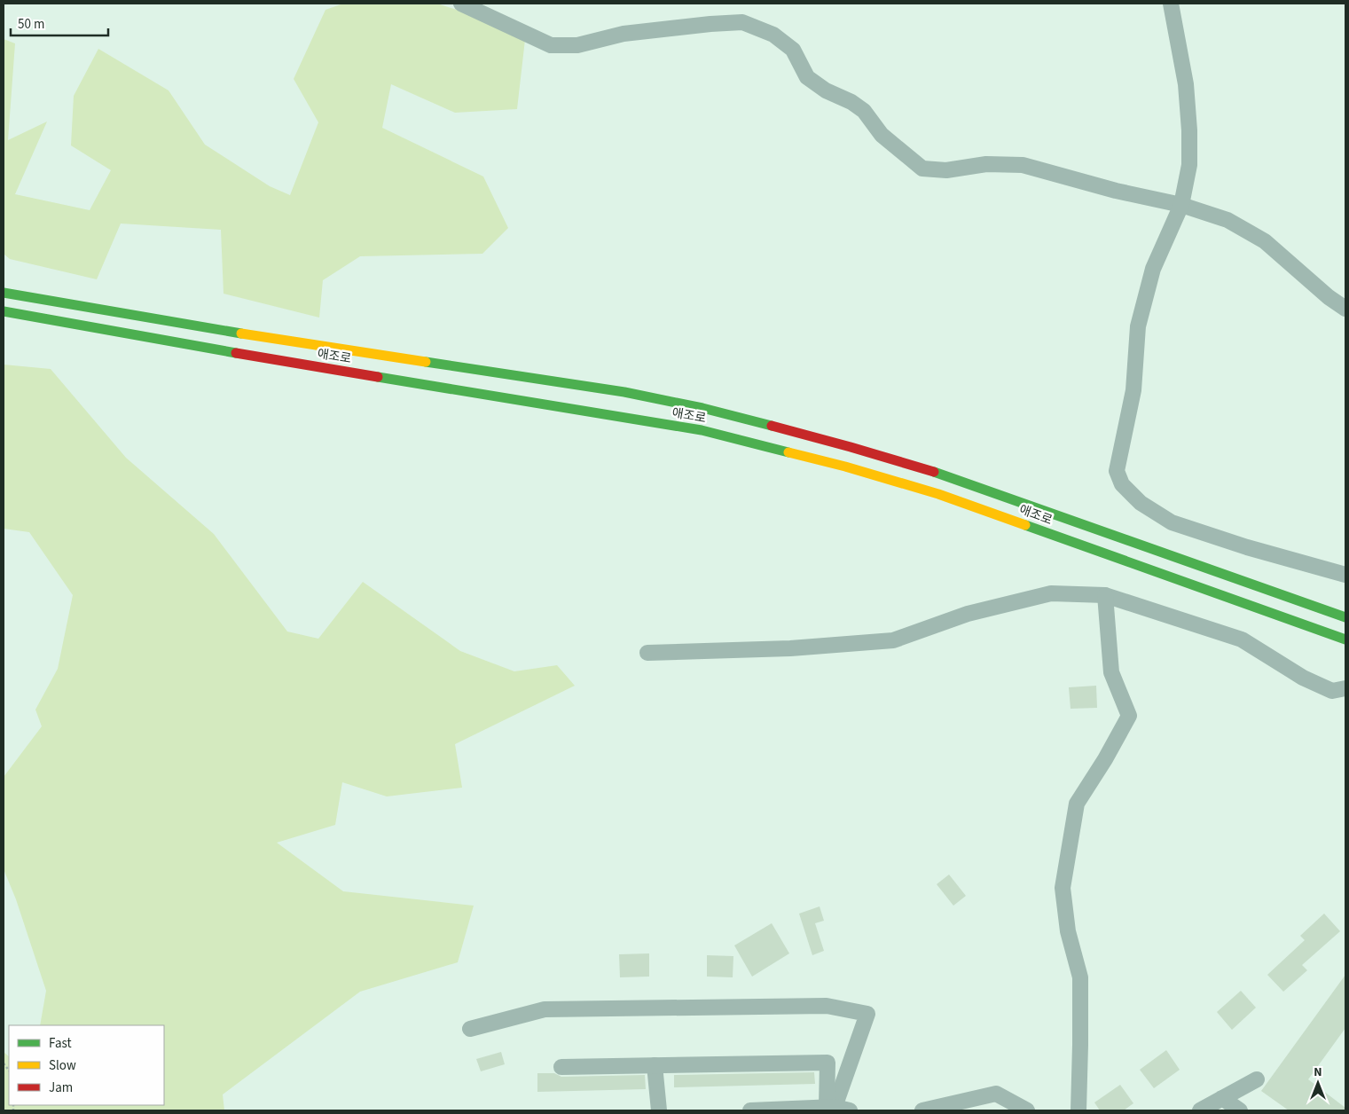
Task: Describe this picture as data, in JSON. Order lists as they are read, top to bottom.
{
  "streets": {
    "street": ["애조로"]
  },
  "legend": ["Fast", "Slow", "Jam"],
  "scale_bar": "50 m",
  "north": "top"
}
